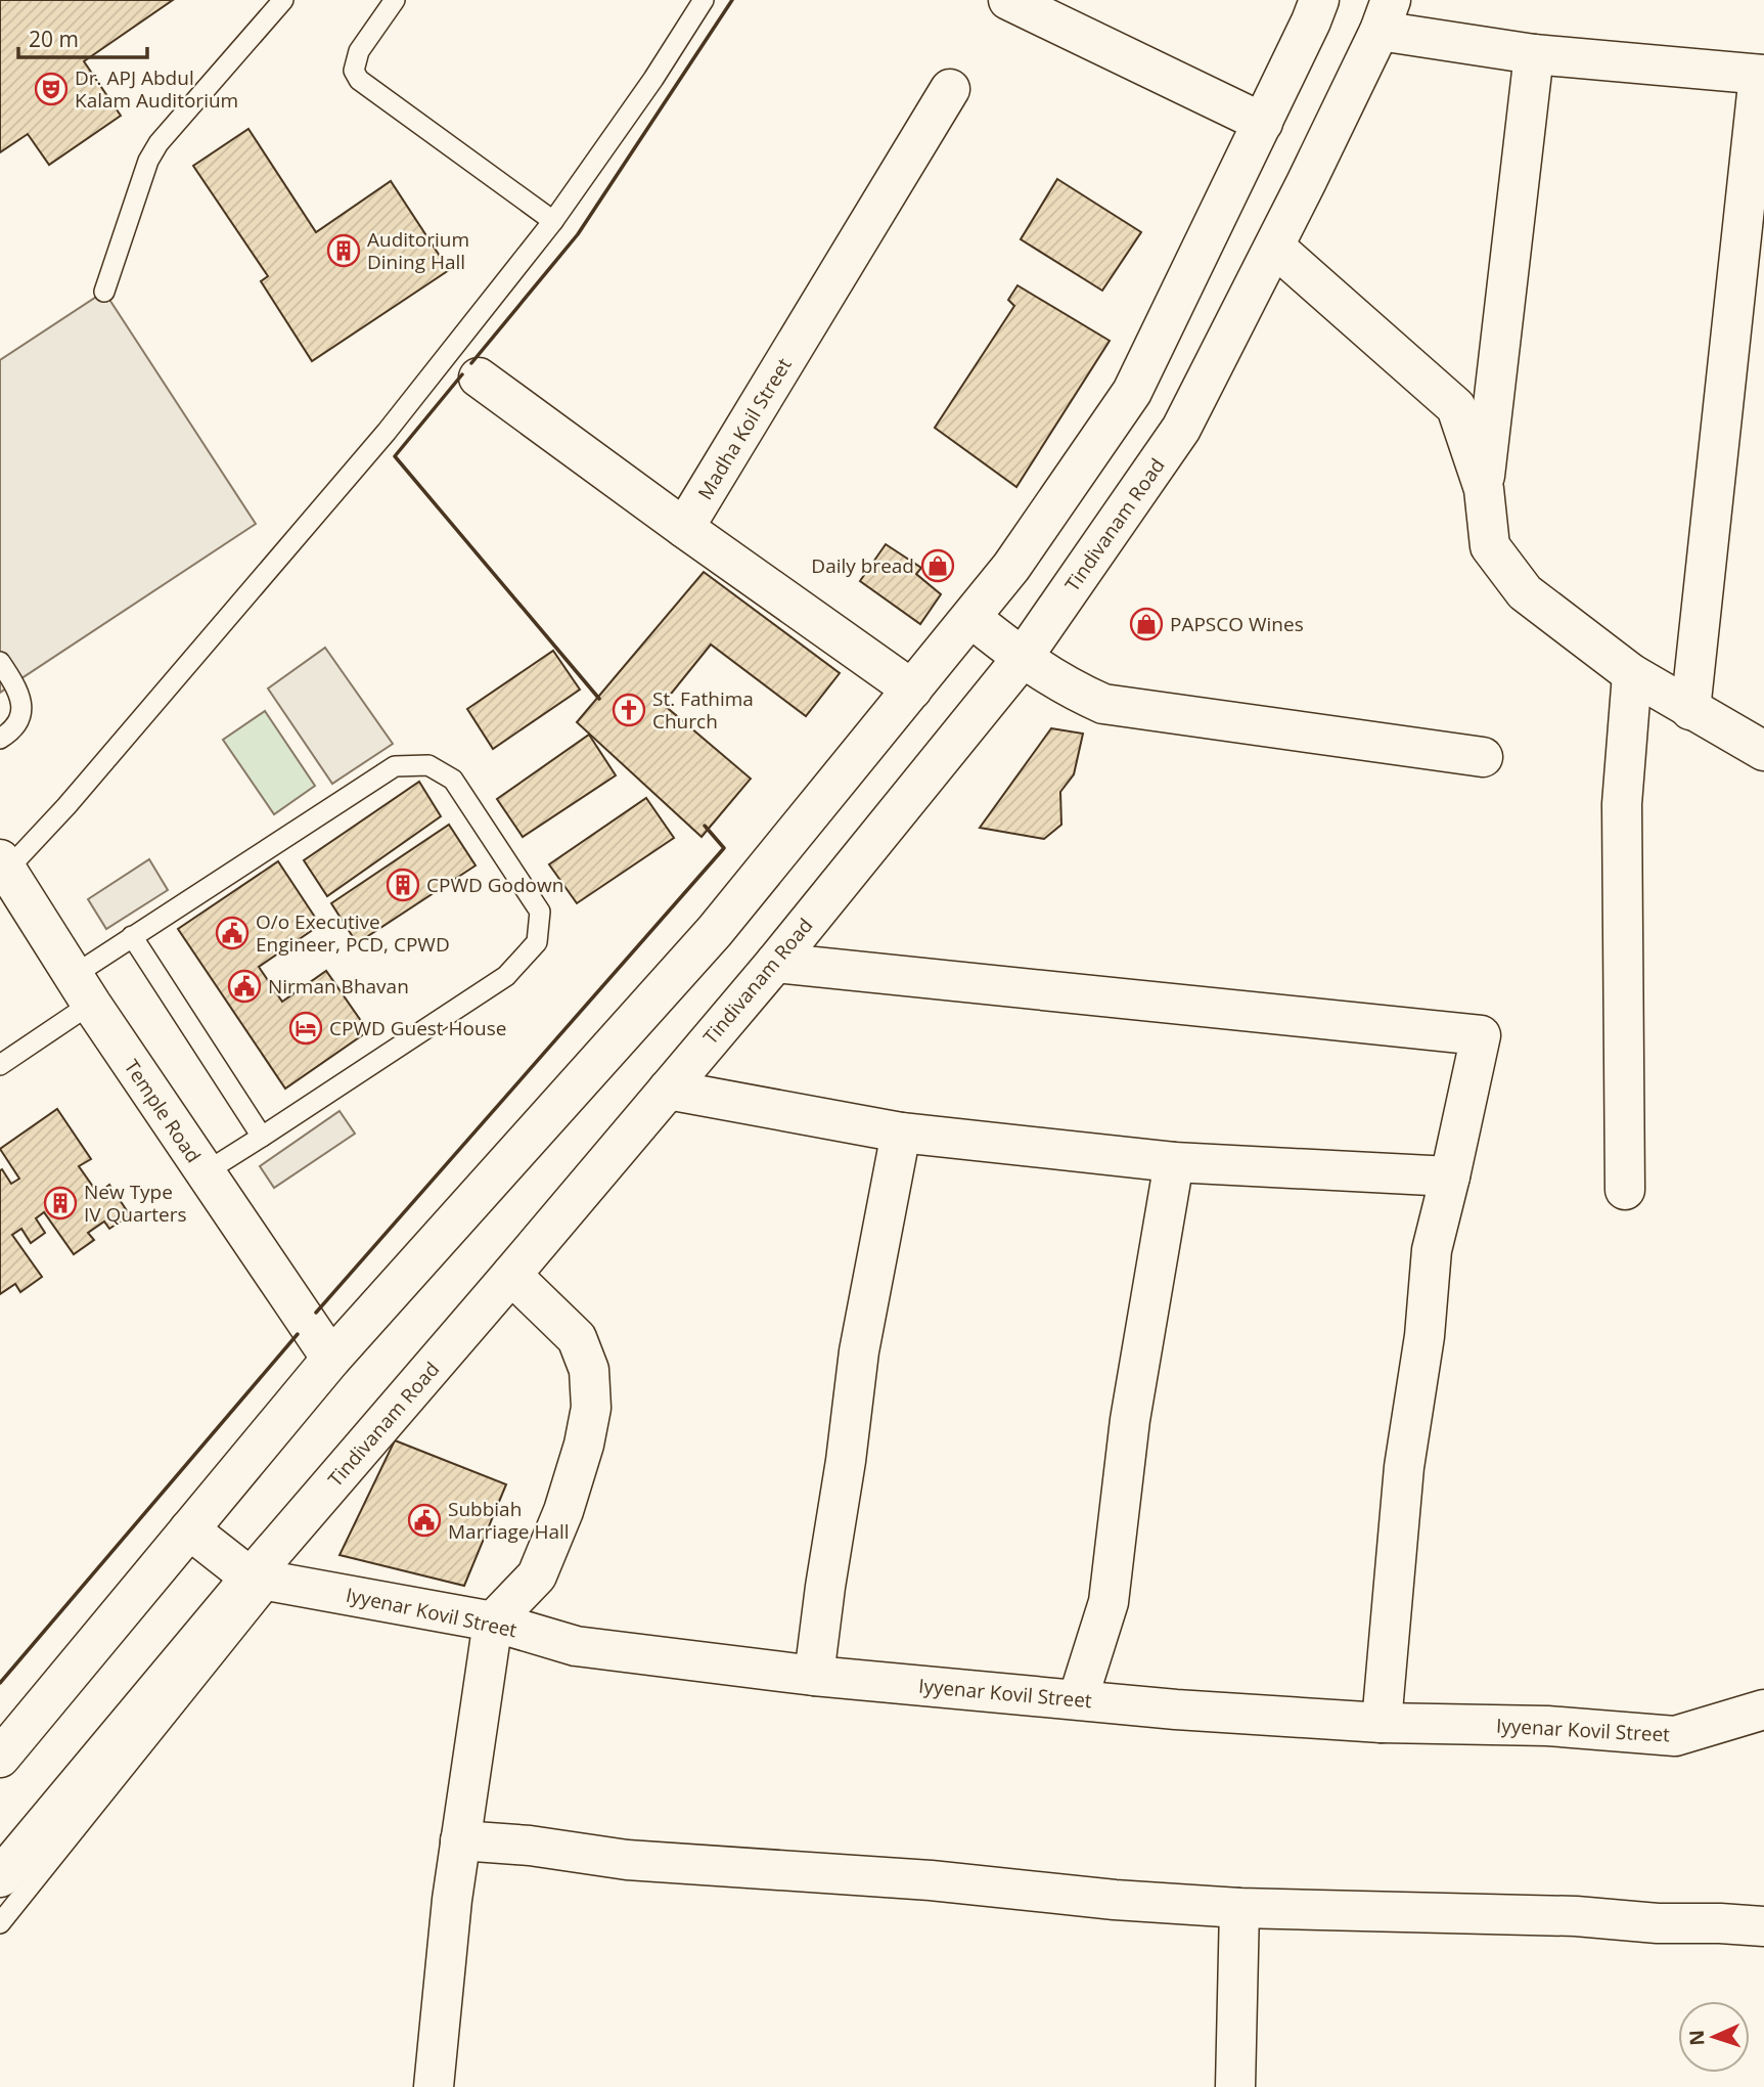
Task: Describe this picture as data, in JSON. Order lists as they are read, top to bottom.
{
  "streets": {
    "main road": [
      "Madha Koil Street",
      "Tindivanam Road",
      "Temple Road",
      "Iyyenar Kovil Street"
    ]
  },
  "crossings": [
    ["Tindivanam Road", "Iyyenar Kovil Street"]
  ],
  "places": {
    "theatre": ["Dr. APJ Abdul Kalam Auditorium"],
    "building": ["Auditorium Dining Hall", "CPWD Godown", "New Type IV Quarters"],
    "shop": ["Daily bread", "PAPSCO Wines"],
    "church": ["St. Fathima Church"],
    "public building": ["O/o Executive Engineer, PCD, CPWD", "Nirman Bhavan", "Subbiah Marriage Hall"],
    "hotel": ["CPWD Guest House"]
  },
  "scale_bar": "20 m",
  "north": "left"
}
